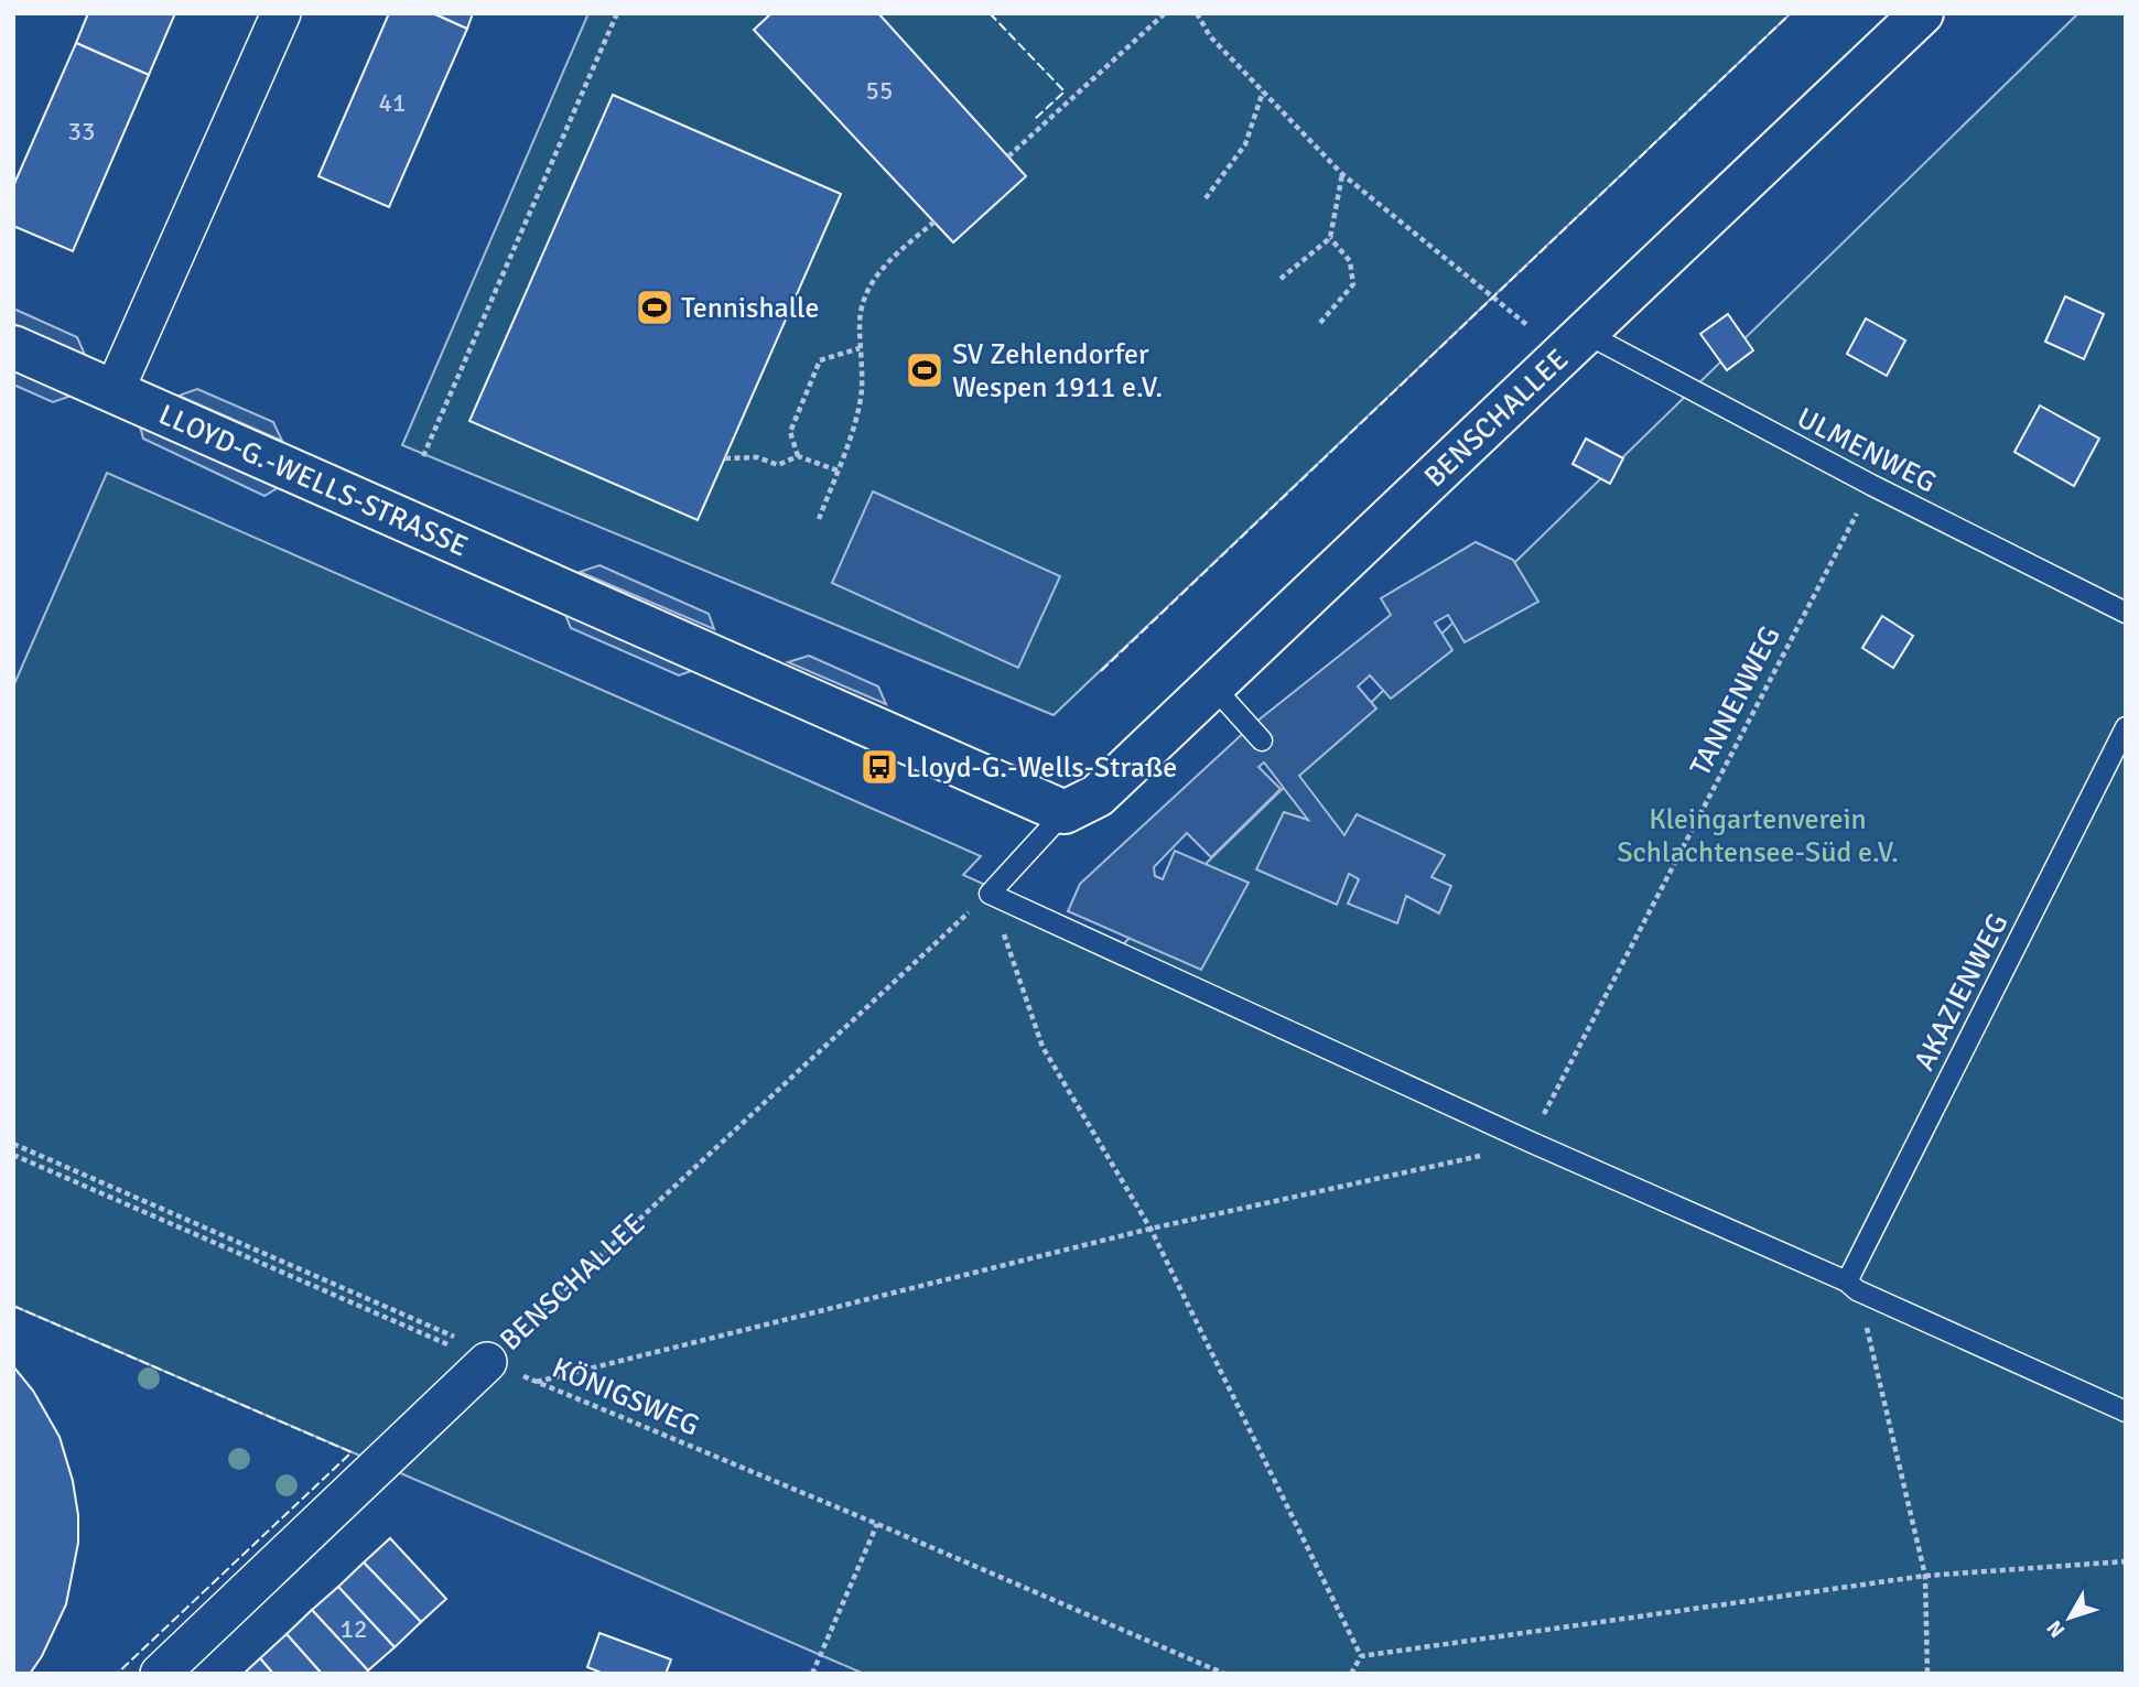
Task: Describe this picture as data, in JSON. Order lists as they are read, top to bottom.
{
  "streets": {
    "street": ["BENSCHALLEE", "LLOYD-G.-WELLS-STRASSE"],
    "lane": ["ULMENWEG", "AKAZIENWEG"],
    "path": ["TANNENWEG", "KÖNIGSWEG"]
  },
  "crossings": [
    ["BENSCHALLEE", "ULMENWEG"],
    ["BENSCHALLEE", "LLOYD-G.-WELLS-STRASSE"],
    ["BENSCHALLEE", "KÖNIGSWEG"],
    ["ULMENWEG", "TANNENWEG"]
  ],
  "parks": ["Kleingartenverein Schlachtensee-Süd e.V."],
  "places": {
    "sports": ["Tennishalle", "SV Zehlendorfer Wespen 1911 e.V."],
    "bus stop": ["Lloyd-G.-Wells-Straße"]
  },
  "house_numbers": [
    "55",
    "41",
    "33",
    "12"
  ],
  "north": "bottom left"
}
